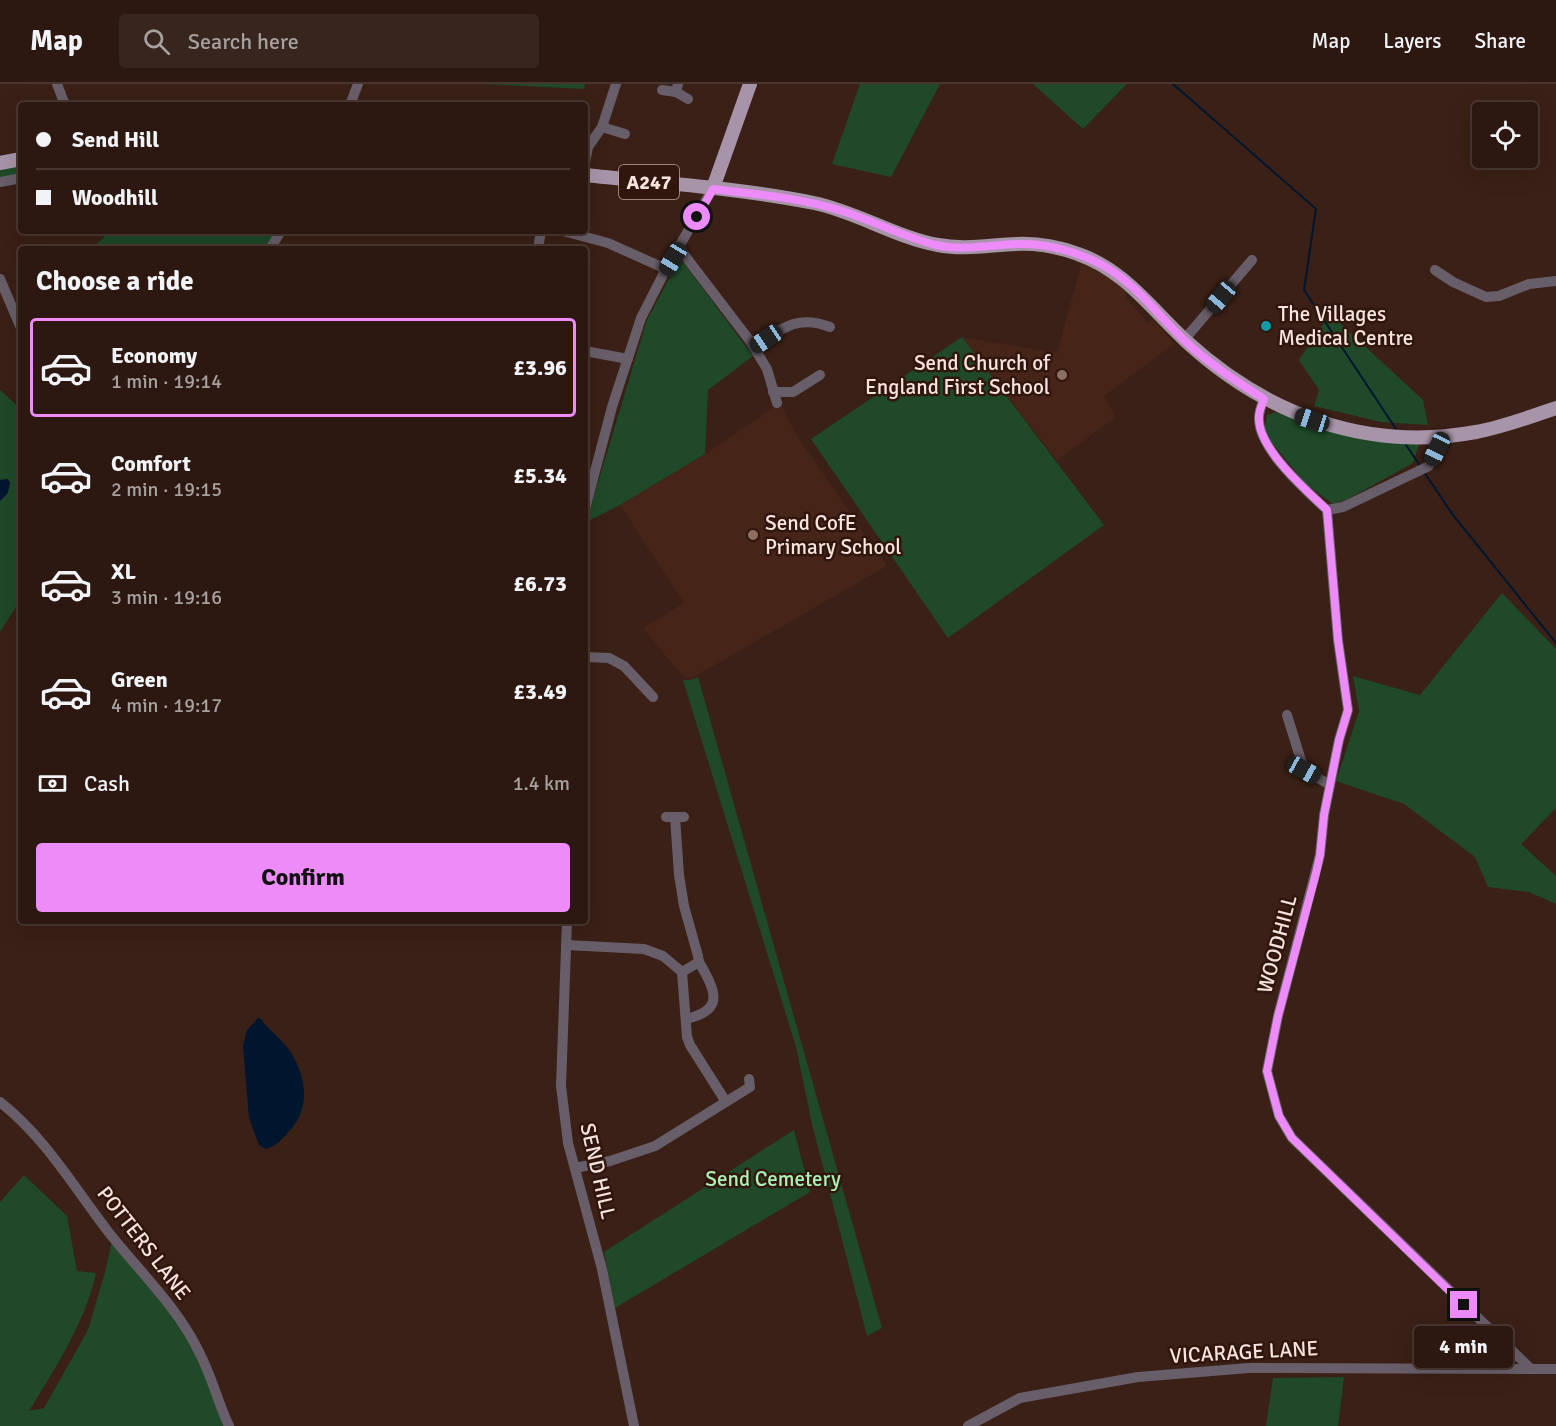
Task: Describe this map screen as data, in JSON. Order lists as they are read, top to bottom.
{
  "streets": {
    "main road": ["A247"],
    "street": [
      "WOODHILL",
      "SEND HILL",
      "POTTERS LANE",
      "VICARAGE LANE"
    ]
  },
  "crossings": [
    ["WOODHILL", "VICARAGE LANE"]
  ],
  "parks": ["Send Cemetery"],
  "places": ["The Villages Medical Centre", "Send Church of England First School", "Send CofE Primary School"],
  "page": {
    "header": "Map",
    "search": "Search here",
    "nav": ["Map", "Layers", "Share"],
    "banner": ["Send Hill", "Woodhill"],
    "heading": "Choose a ride",
    "list": [
      {
        "name": "Economy",
        "note": "1 min · 19:14",
        "value": "£3.96"
      },
      {
        "name": "Comfort",
        "note": "2 min · 19:15",
        "value": "£5.34"
      },
      {
        "name": "XL",
        "note": "3 min · 19:16",
        "value": "£6.73"
      },
      {
        "name": "Green",
        "note": "4 min · 19:17",
        "value": "£3.49"
      }
    ],
    "pay": ["Cash", "1.4 km"],
    "buttons": "Confirm",
    "bubble": "4 min"
  }
}
